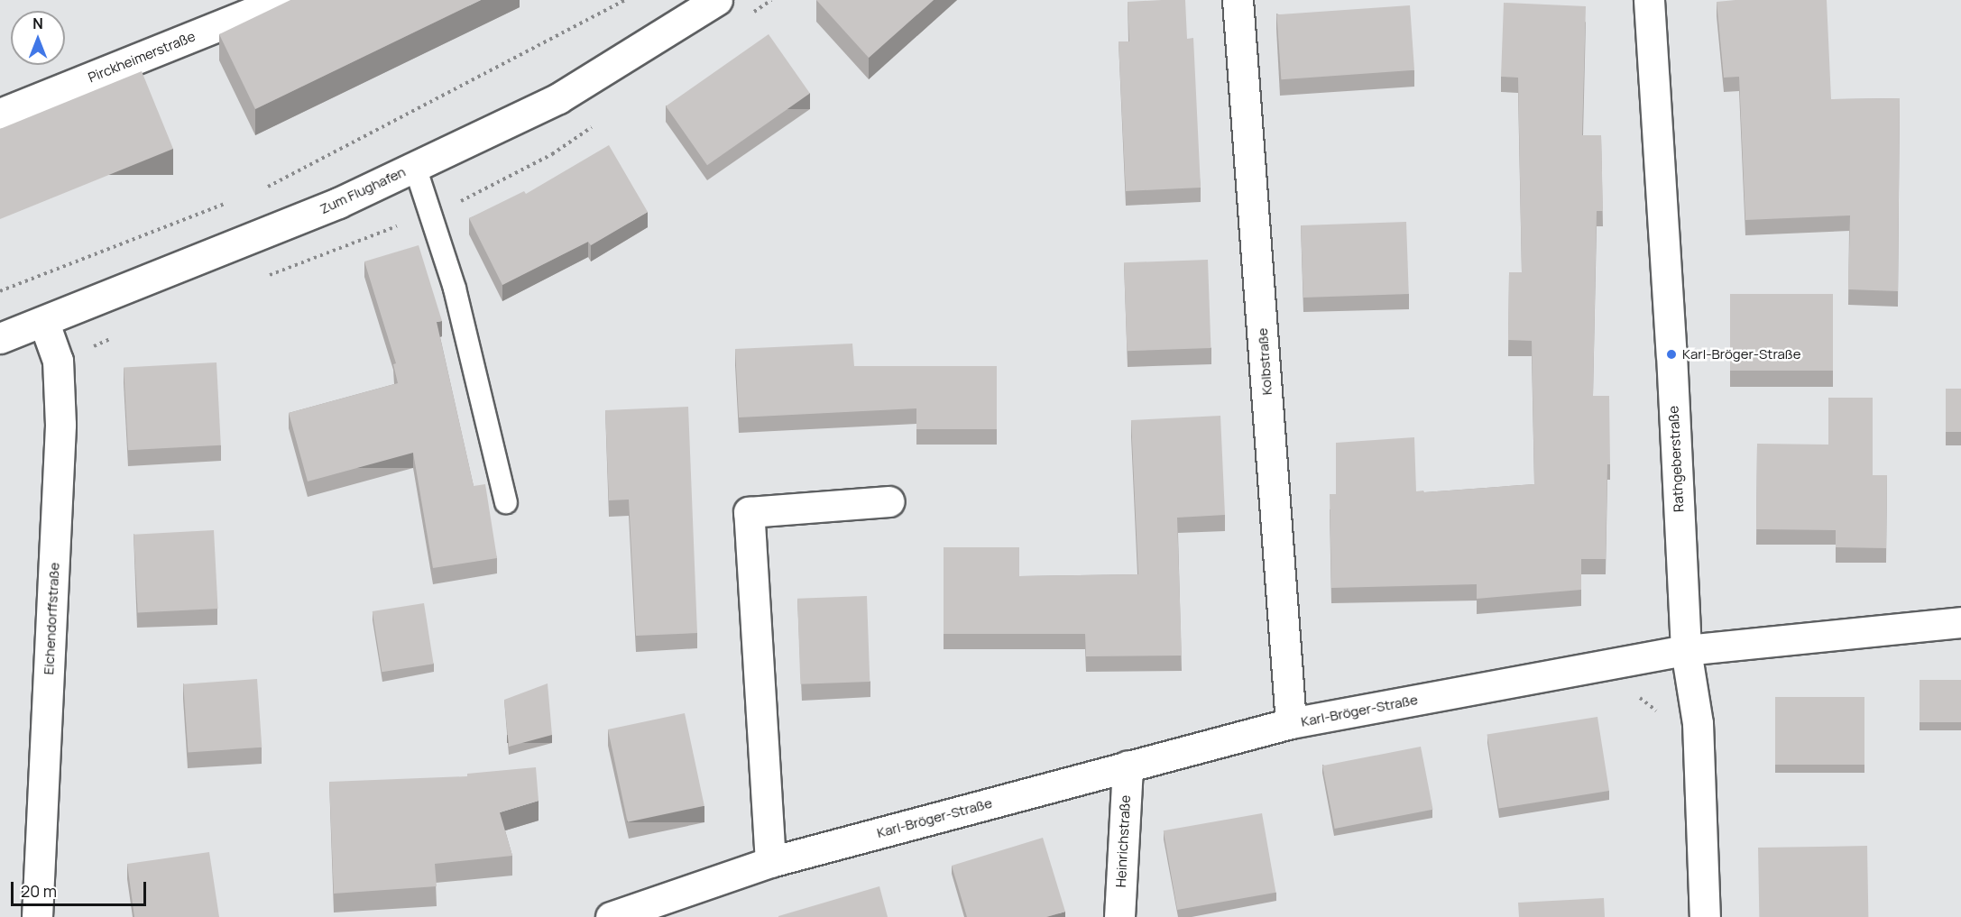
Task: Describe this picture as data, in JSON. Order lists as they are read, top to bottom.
{
  "streets": {
    "street": [
      "Pirckheimerstraße",
      "Zum Flughafen",
      "Kolbstraße",
      "Rathgeberstraße",
      "Eichendorffstraße",
      "Karl-Bröger-Straße",
      "Heinrichstraße"
    ]
  },
  "crossings": [
    ["Zum Flughafen", "Eichendorffstraße"],
    ["Kolbstraße", "Karl-Bröger-Straße"],
    ["Rathgeberstraße", "Karl-Bröger-Straße"],
    ["Karl-Bröger-Straße", "Heinrichstraße"]
  ],
  "places": ["Karl-Bröger-Straße"],
  "scale_bar": "20 m",
  "north": "top"
}
